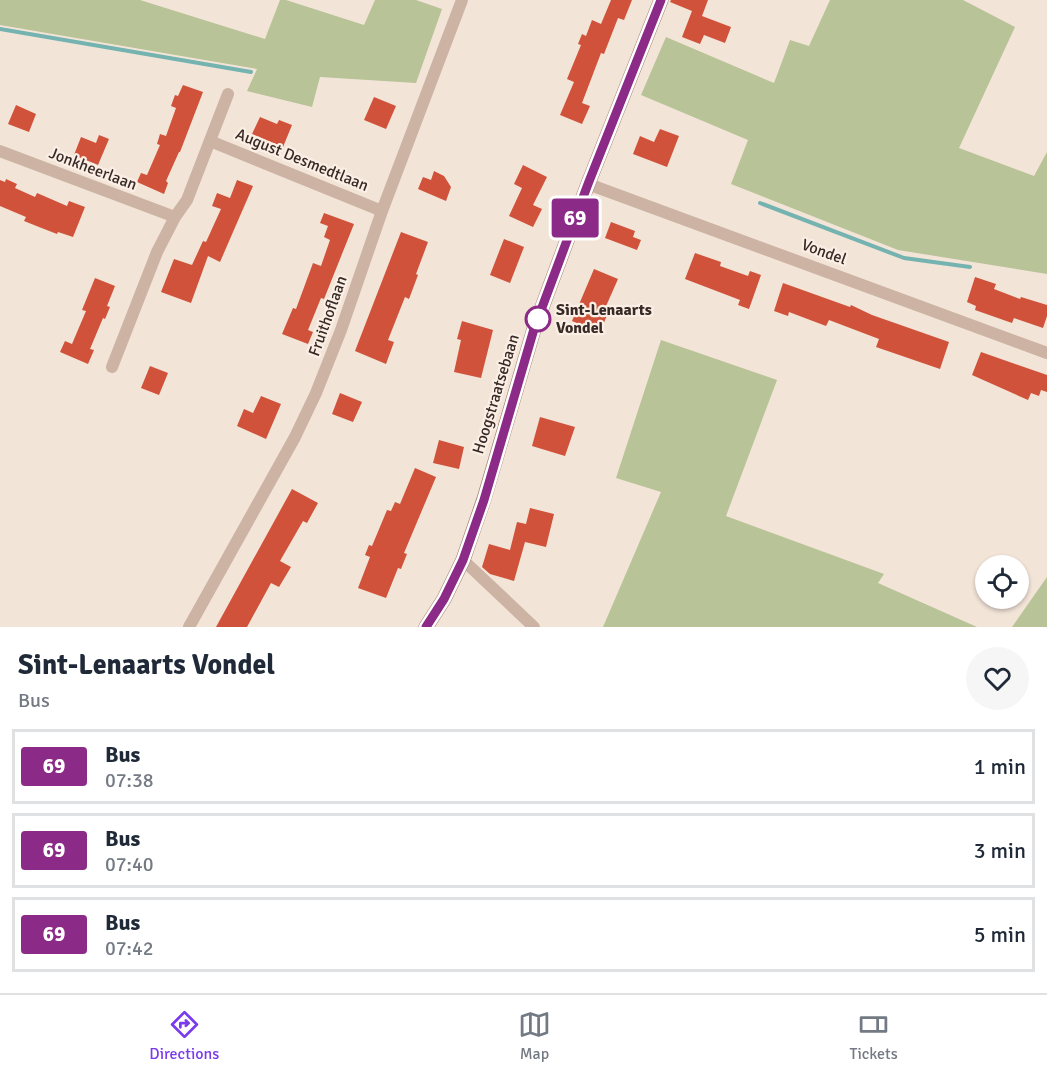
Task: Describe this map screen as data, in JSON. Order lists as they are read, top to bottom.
{
  "streets": {
    "main road": ["Hoogstraatsebaan"],
    "street": [
      "August Desmedtlaan",
      "Jonkheerlaan",
      "Vondel",
      "Fruithoflaan"
    ]
  },
  "crossings": [
    ["August Desmedtlaan", "Jonkheerlaan"],
    ["August Desmedtlaan", "Fruithoflaan"],
    ["Vondel", "Hoogstraatsebaan"]
  ],
  "places": ["Sint-Lenaarts Vondel"],
  "lines": ["bus line 69"],
  "page": {
    "on_map": "69",
    "heading": ["Sint-Lenaarts Vondel", "Bus"],
    "list": [
      {
        "mark": "69",
        "name": "Bus",
        "note": "07:38",
        "value": "1 min"
      },
      {
        "mark": "69",
        "name": "Bus",
        "note": "07:40",
        "value": "3 min"
      },
      {
        "mark": "69",
        "name": "Bus",
        "note": "07:42",
        "value": "5 min"
      }
    ],
    "tabs": ["Directions", "Map", "Tickets"]
  }
}
